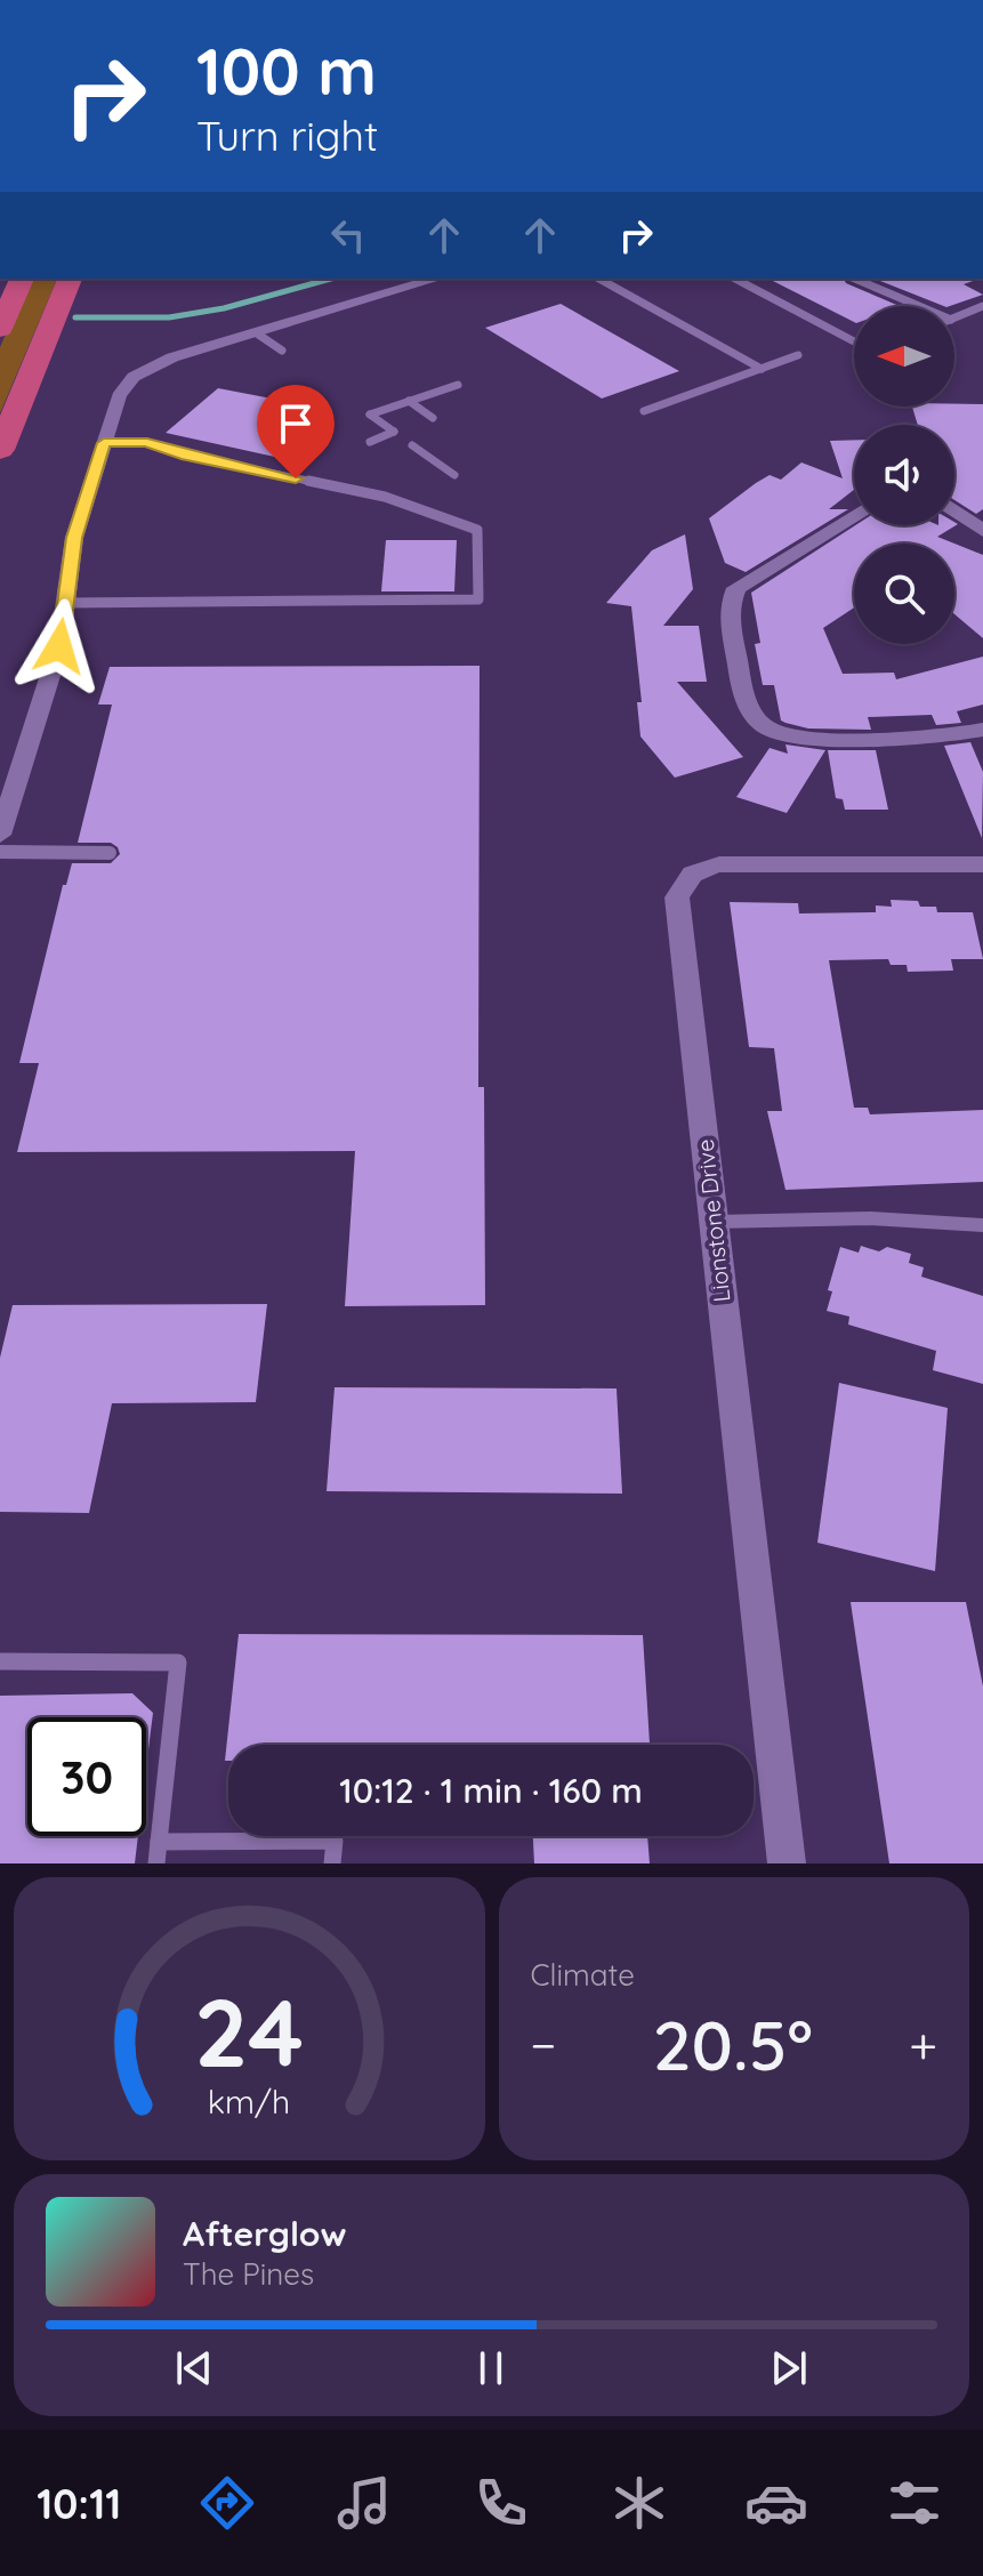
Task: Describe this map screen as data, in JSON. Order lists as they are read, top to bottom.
{
  "streets": {
    "street": ["Lionstone Drive"]
  },
  "north": "left",
  "page": {
    "turn": ["100 m", "Turn right"],
    "limit": "30",
    "trip": "10:12 · 1 min · 160 m",
    "tile": "Climate",
    "heat": ["−", "20.5°", "+"],
    "song": ["Afterglow", "The Pines"],
    "tabs": "10:11",
    "gauge": ["24", "km/h"]
  }
}
